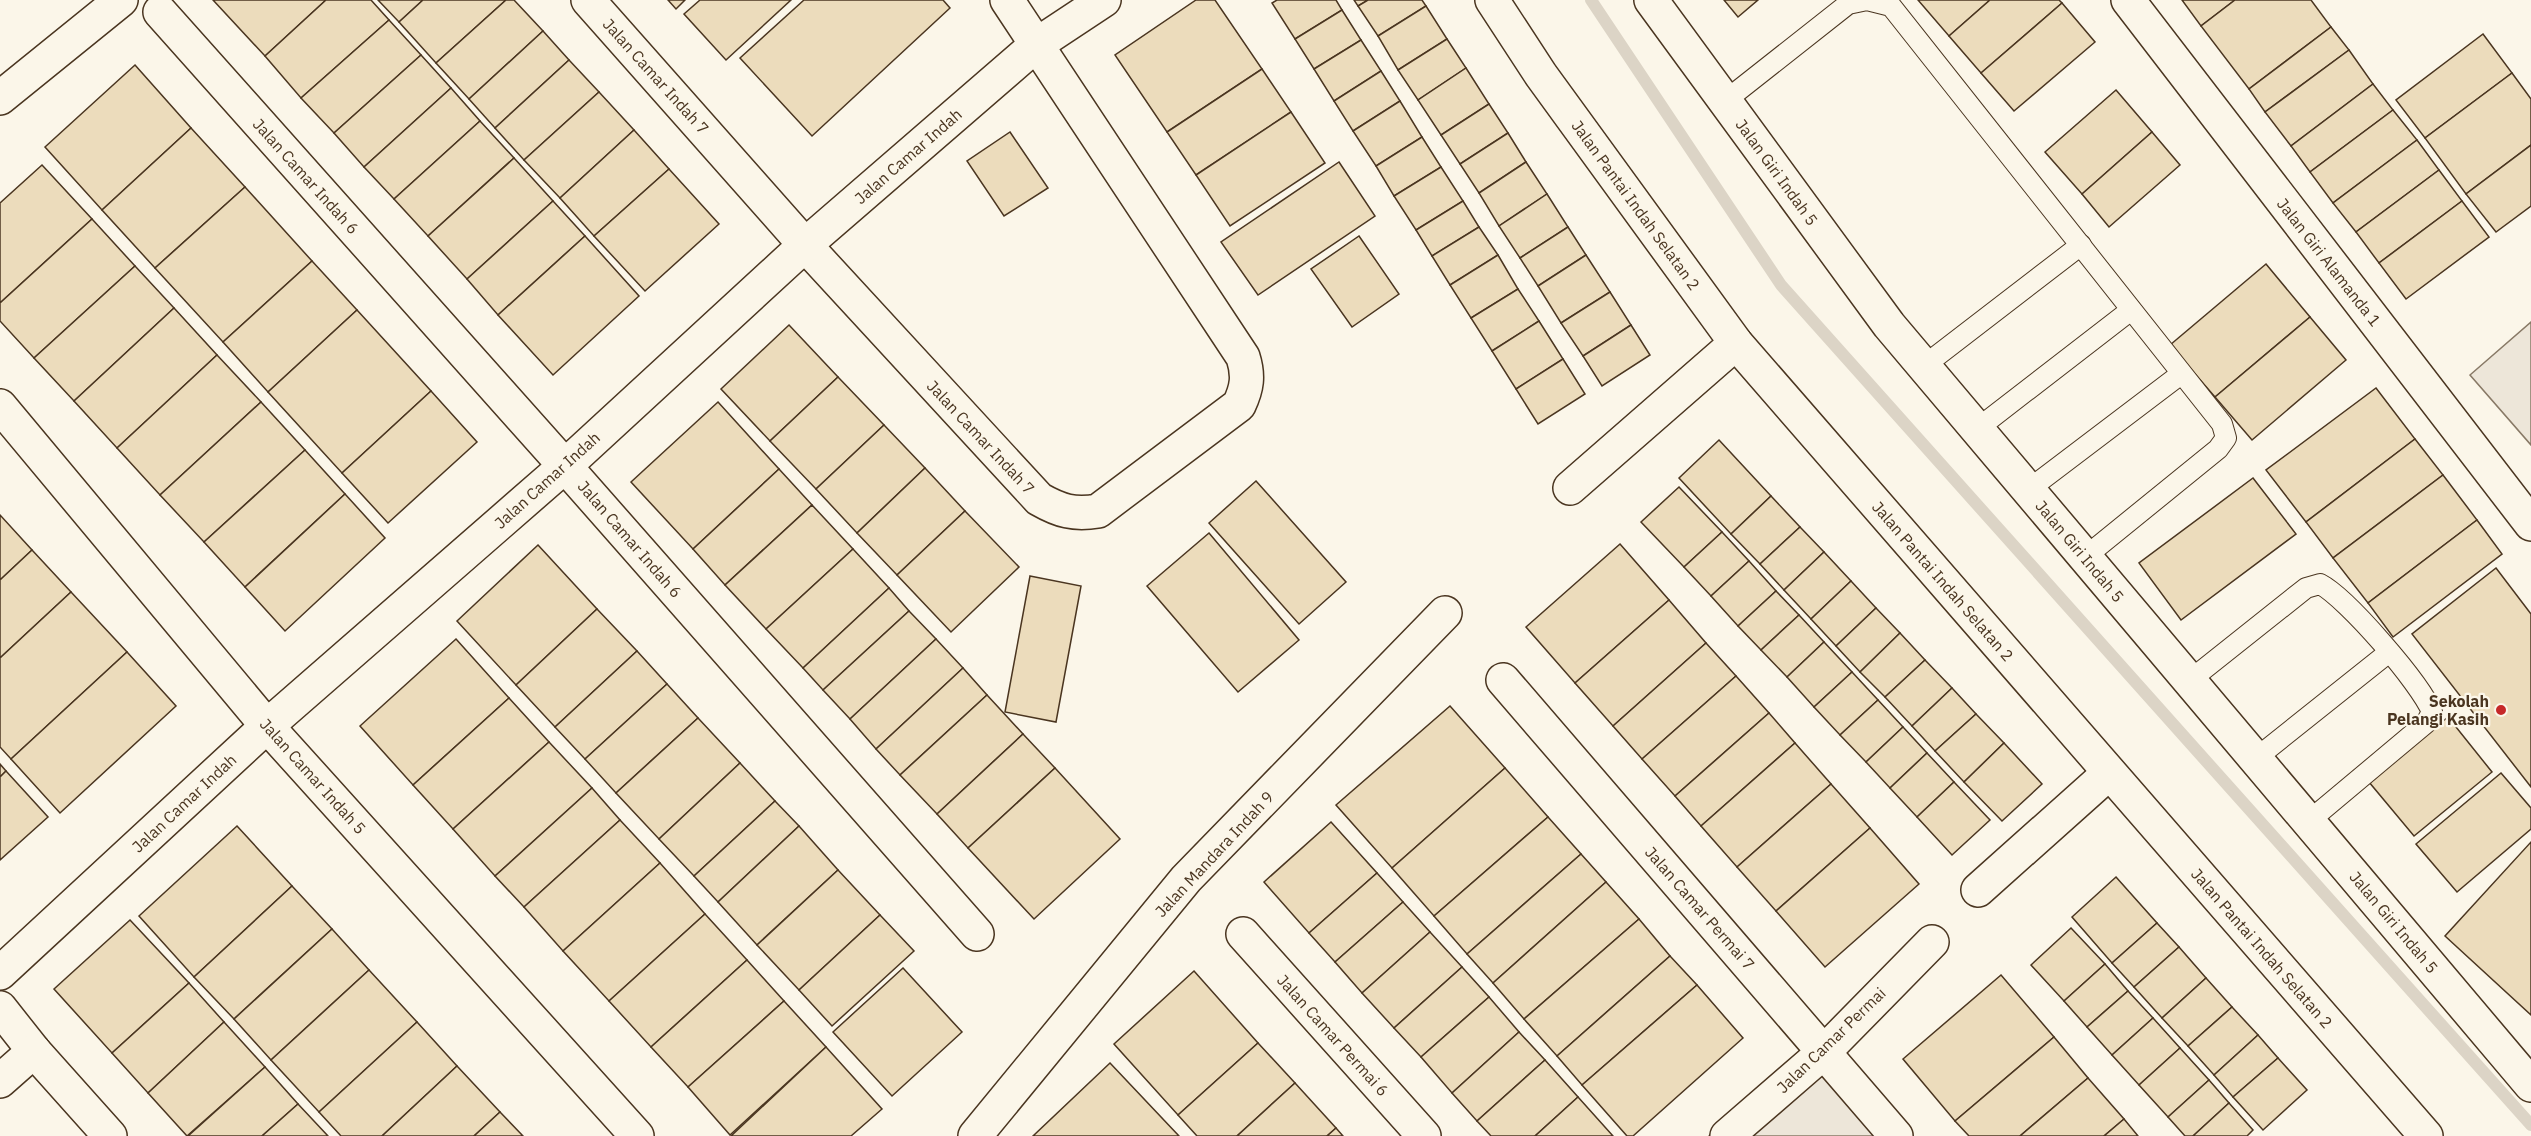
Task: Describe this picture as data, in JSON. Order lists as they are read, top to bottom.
{
  "streets": {
    "street": [
      "Jalan Camar Indah 7",
      "Jalan Camar Indah",
      "Jalan Giri Indah 5",
      "Jalan Camar Indah 6",
      "Jalan Pantai Indah Selatan 2",
      "Jalan Giri Alamanda 1",
      "Jalan Camar Indah 5",
      "Jalan Mandara Indah 9",
      "Jalan Camar Permai 7",
      "Jalan Camar Permai 6",
      "Jalan Camar Permai"
    ]
  },
  "crossings": [
    ["Jalan Camar Indah 7", "Jalan Camar Indah"],
    ["Jalan Camar Indah", "Jalan Camar Indah 6"],
    ["Jalan Camar Indah", "Jalan Camar Indah 5"],
    ["Jalan Camar Permai 7", "Jalan Camar Permai"]
  ],
  "places": ["Sekolah Pelangi Kasih"]
}
